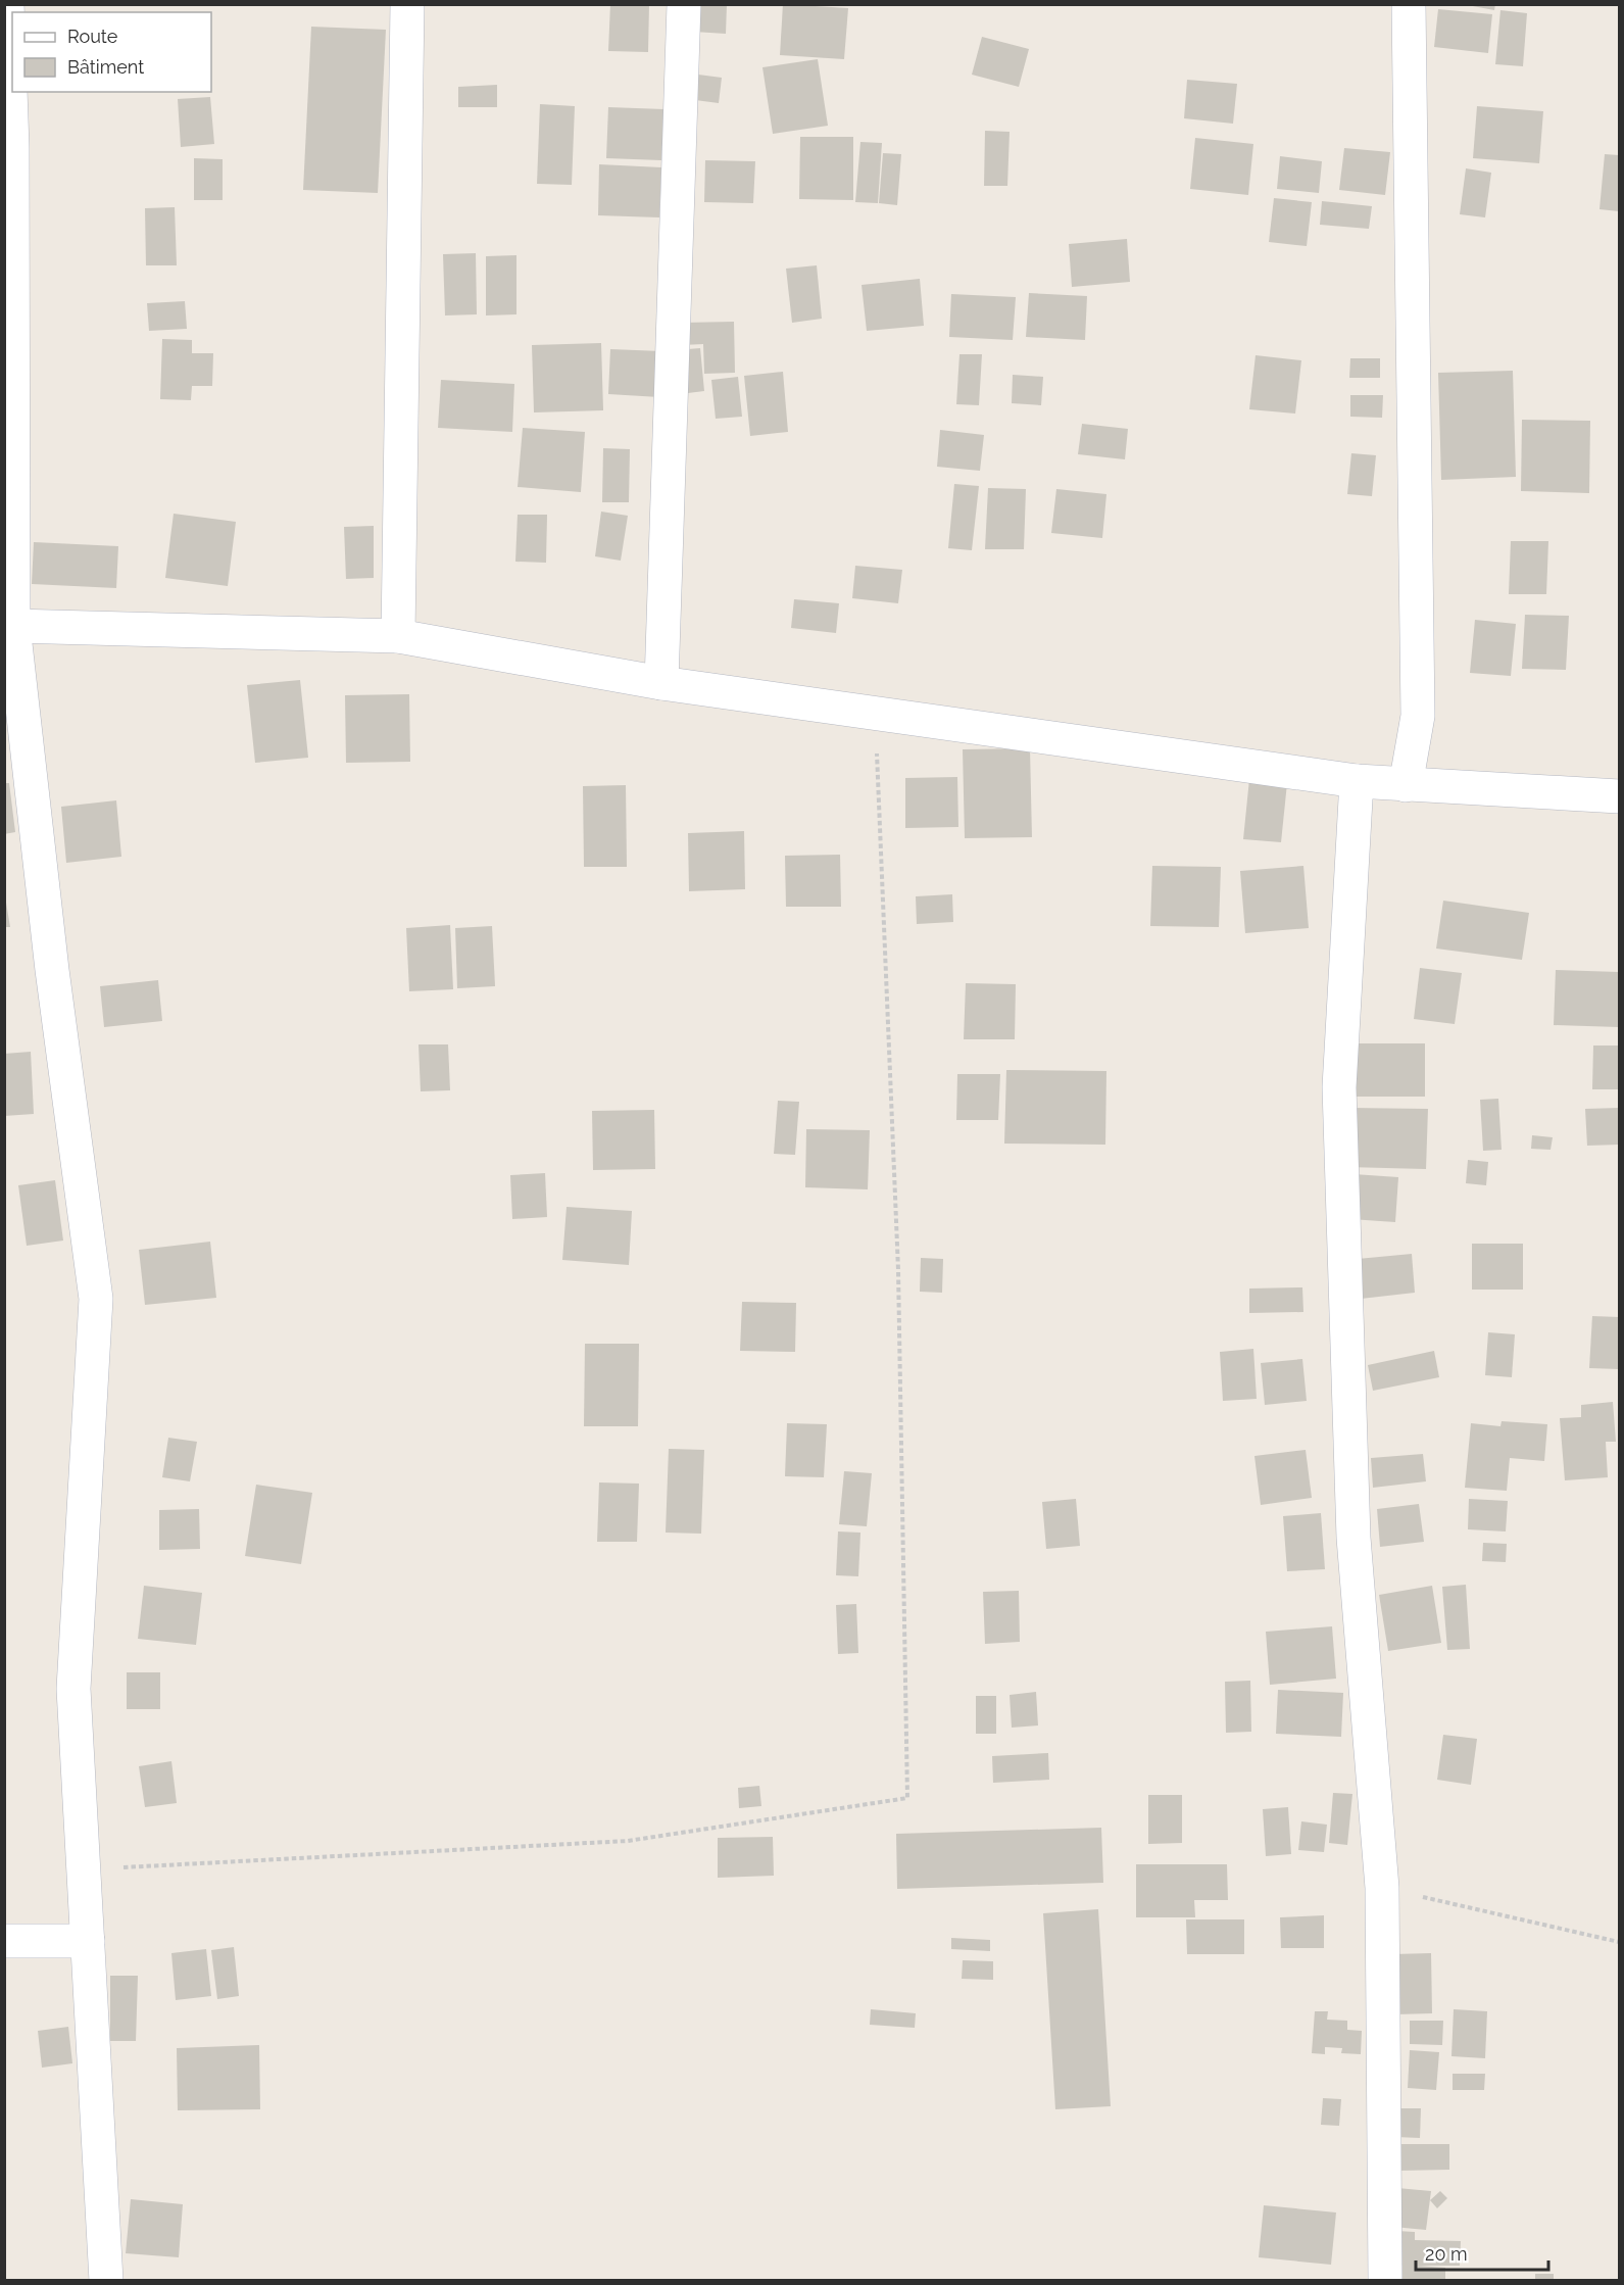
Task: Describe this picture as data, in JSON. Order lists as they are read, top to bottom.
{
  "legend": ["Route", "Bâtiment"],
  "scale_bar": "20 m"
}
